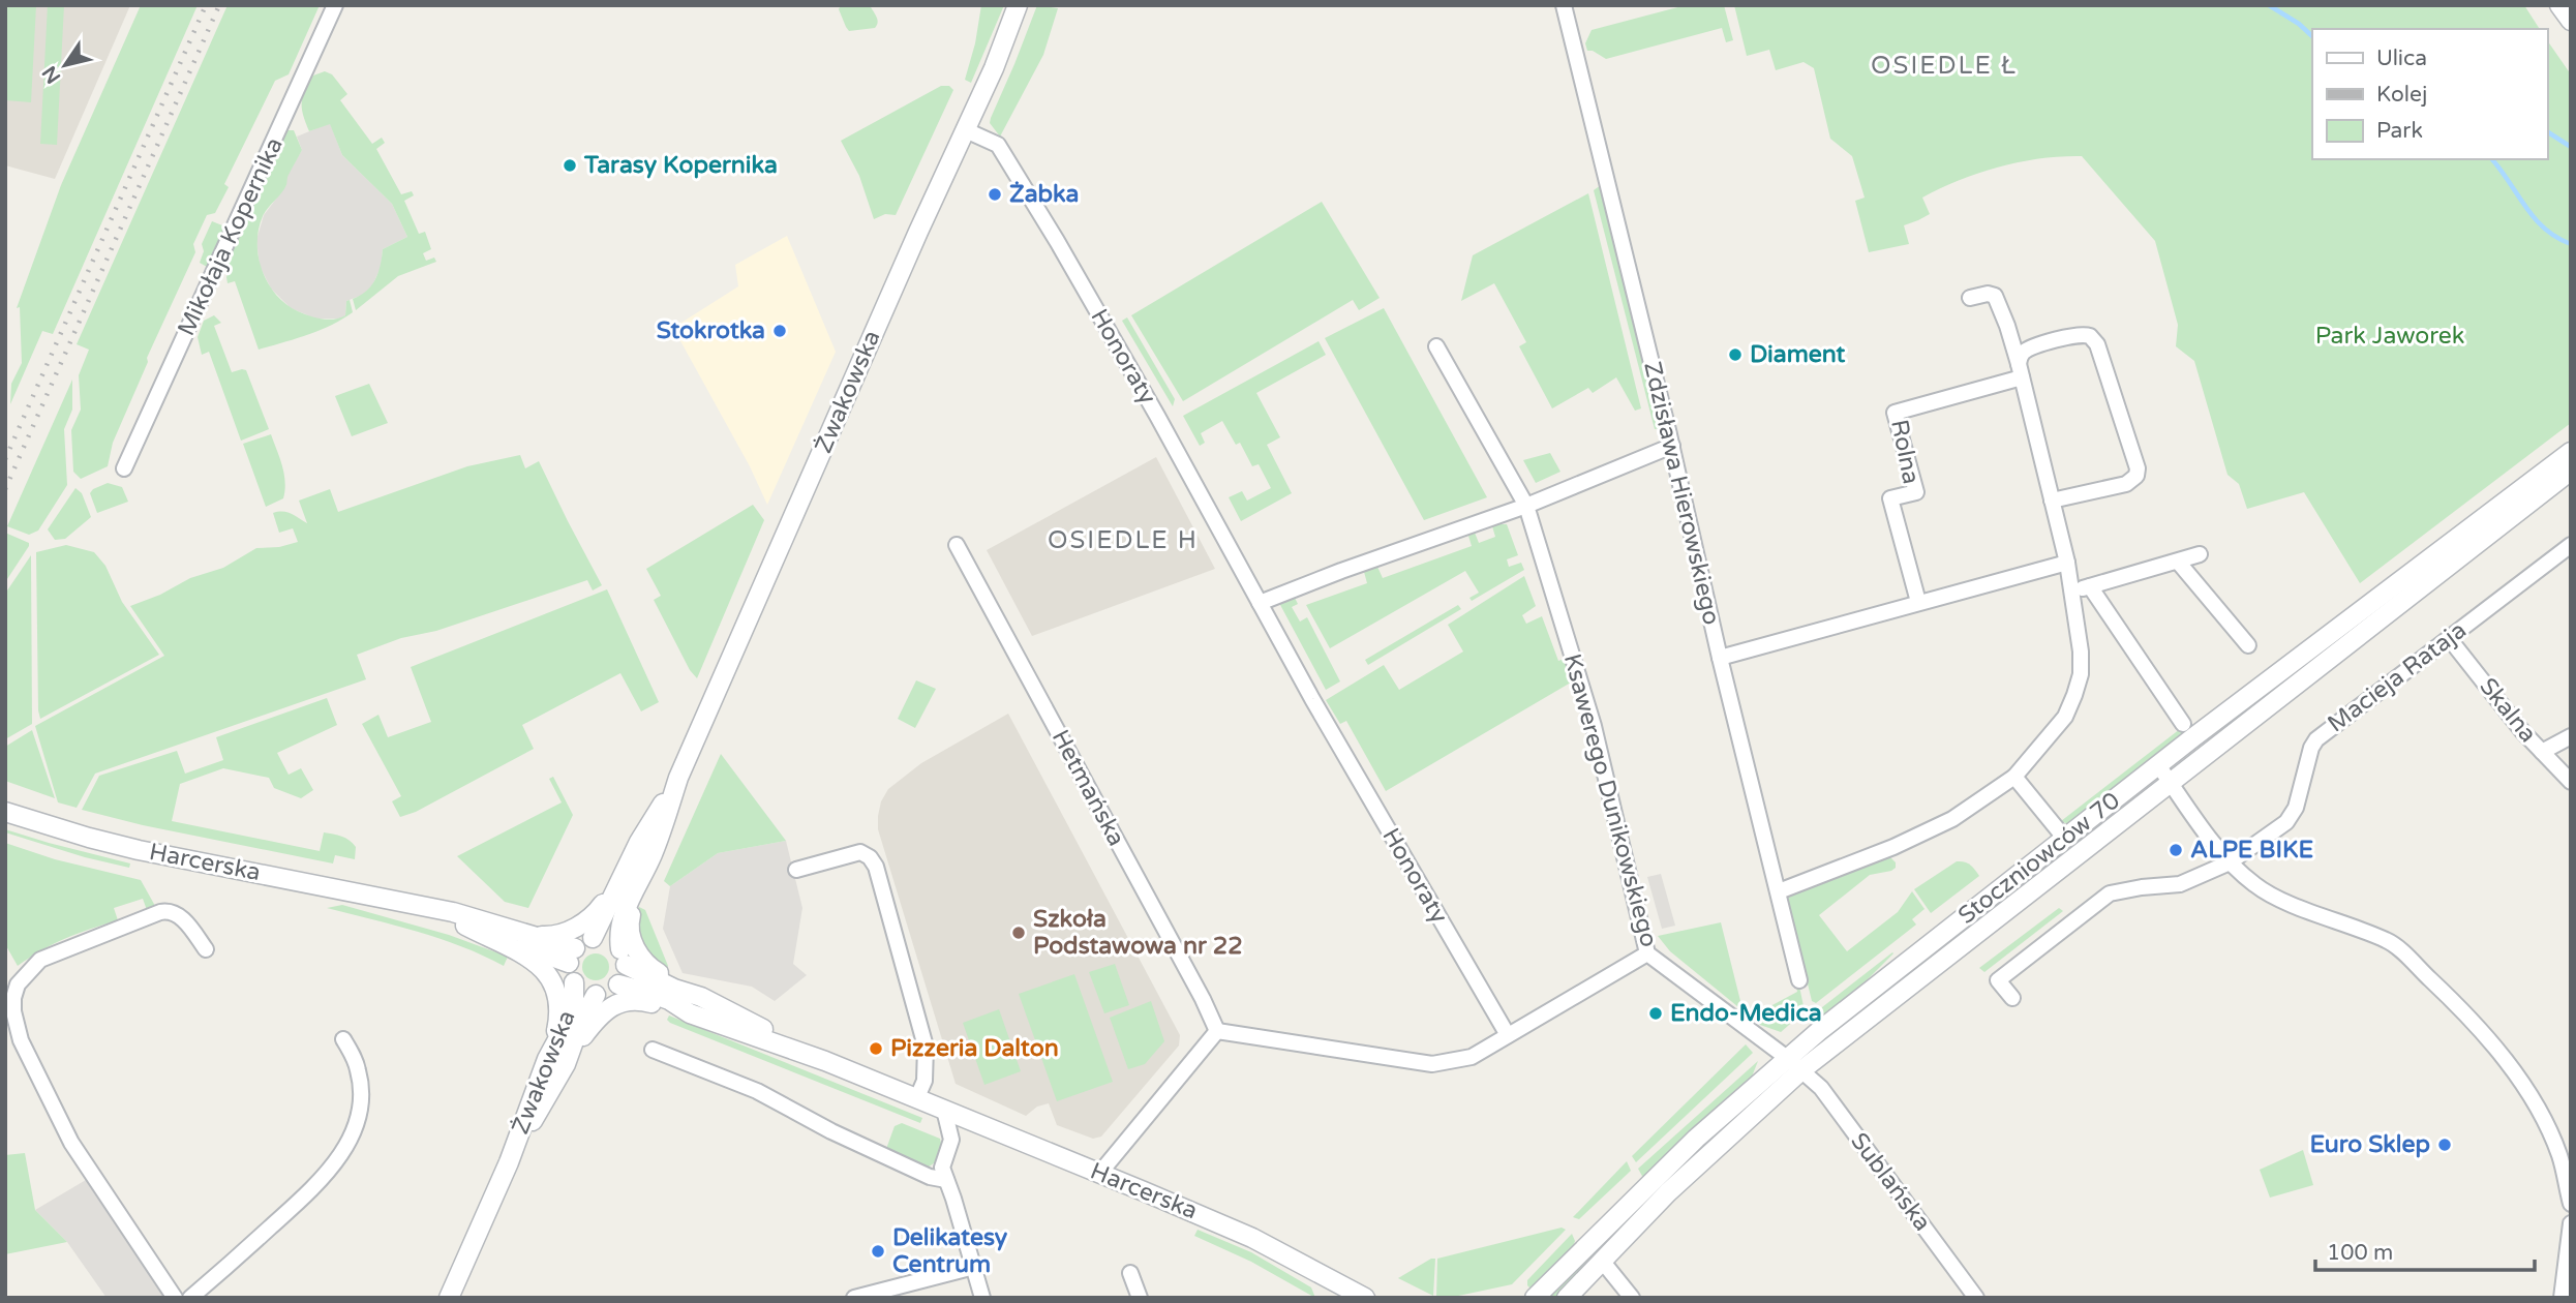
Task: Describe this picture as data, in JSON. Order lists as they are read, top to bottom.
{
  "streets": {
    "street": [
      "Mikołaja Kopernika",
      "Honoraty",
      "Żwakowska",
      "Rolna",
      "Zdzisława Hierowskiego",
      "Macieja Rataja",
      "Skalna",
      "Hetmańska",
      "Ksawerego Dunikowskiego",
      "Stoczniowców 70",
      "Harcerska",
      "Sublańska"
    ]
  },
  "crossings": [
    ["Honoraty", "Żwakowska"],
    ["Żwakowska", "Harcerska"],
    ["Macieja Rataja", "Skalna"],
    ["Ksawerego Dunikowskiego", "Stoczniowców 70"],
    ["Ksawerego Dunikowskiego", "Sublańska"],
    ["Stoczniowców 70", "Sublańska"]
  ],
  "districts": ["OSIEDLE Ł", "OSIEDLE H"],
  "parks": ["Park Jaworek"],
  "places": [
    "Tarasy Kopernika",
    "Żabka",
    "Stokrotka",
    "Diament",
    "ALPE BIKE",
    "Szkoła Podstawowa nr 22",
    "Endo-Medica",
    "Pizzeria Dalton",
    "Euro Sklep",
    "Delikatesy Centrum"
  ],
  "legend": ["Ulica", "Kolej", "Park"],
  "scale_bar": "100 m",
  "north": "bottom left"
}
